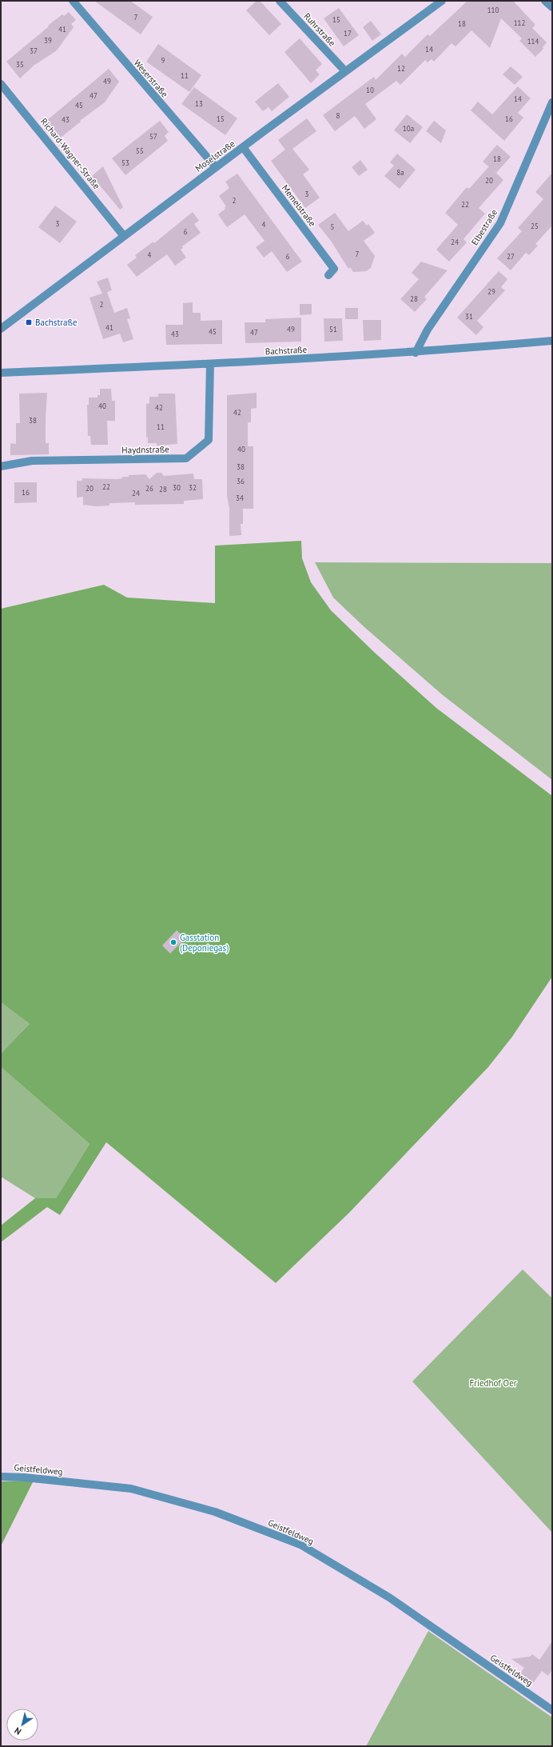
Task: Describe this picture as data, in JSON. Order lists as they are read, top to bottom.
{
  "streets": {
    "street": [
      "Ruhrstraße",
      "Weserstraße",
      "Richard-Wagner-Straße",
      "Moselstraße",
      "Memelstraße",
      "Elbestraße",
      "Bachstraße",
      "Haydnstraße",
      "Geistfeldweg"
    ]
  },
  "crossings": [
    ["Ruhrstraße", "Moselstraße"],
    ["Weserstraße", "Moselstraße"],
    ["Richard-Wagner-Straße", "Moselstraße"],
    ["Moselstraße", "Memelstraße"],
    ["Elbestraße", "Bachstraße"],
    ["Bachstraße", "Haydnstraße"]
  ],
  "parks": ["Friedhof Oer"],
  "places": {
    "transit": ["Bachstraße"],
    "other": ["Gasstation (Deponiegas)"]
  },
  "house_numbers": [
    "110",
    "7",
    "15",
    "112",
    "18",
    "41",
    "17",
    "39",
    "114",
    "14",
    "37",
    "9",
    "35",
    "12",
    "11",
    "49",
    "10",
    "47",
    "14",
    "13",
    "45",
    "8",
    "15",
    "16",
    "43",
    "10a",
    "57",
    "55",
    "18",
    "53",
    "8a",
    "20",
    "3",
    "2",
    "22",
    "3",
    "4",
    "25",
    "5",
    "6",
    "24",
    "7",
    "4",
    "6",
    "27",
    "29",
    "28",
    "2",
    "31",
    "41",
    "49",
    "51",
    "45",
    "47",
    "43",
    "40",
    "42",
    "42",
    "38",
    "11",
    "40",
    "38",
    "36",
    "22",
    "30",
    "32",
    "20",
    "26",
    "28",
    "16",
    "24",
    "34"
  ],
  "north": "bottom left"
}
